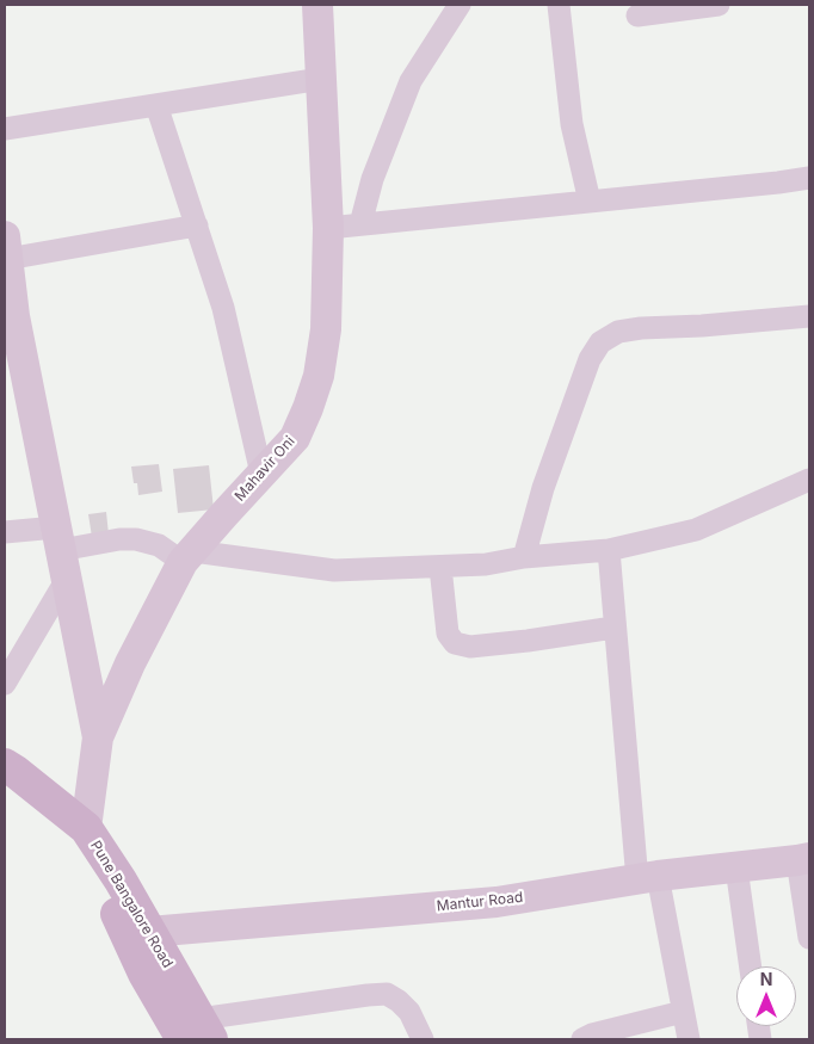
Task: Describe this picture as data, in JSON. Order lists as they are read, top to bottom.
{
  "streets": {
    "main road": ["Pune Bangalore Road"],
    "street": ["Mahavir Oni", "Mantur Road"]
  },
  "crossings": [
    ["Mahavir Oni", "Pune Bangalore Road"],
    ["Mantur Road", "Pune Bangalore Road"]
  ],
  "north": "top"
}
